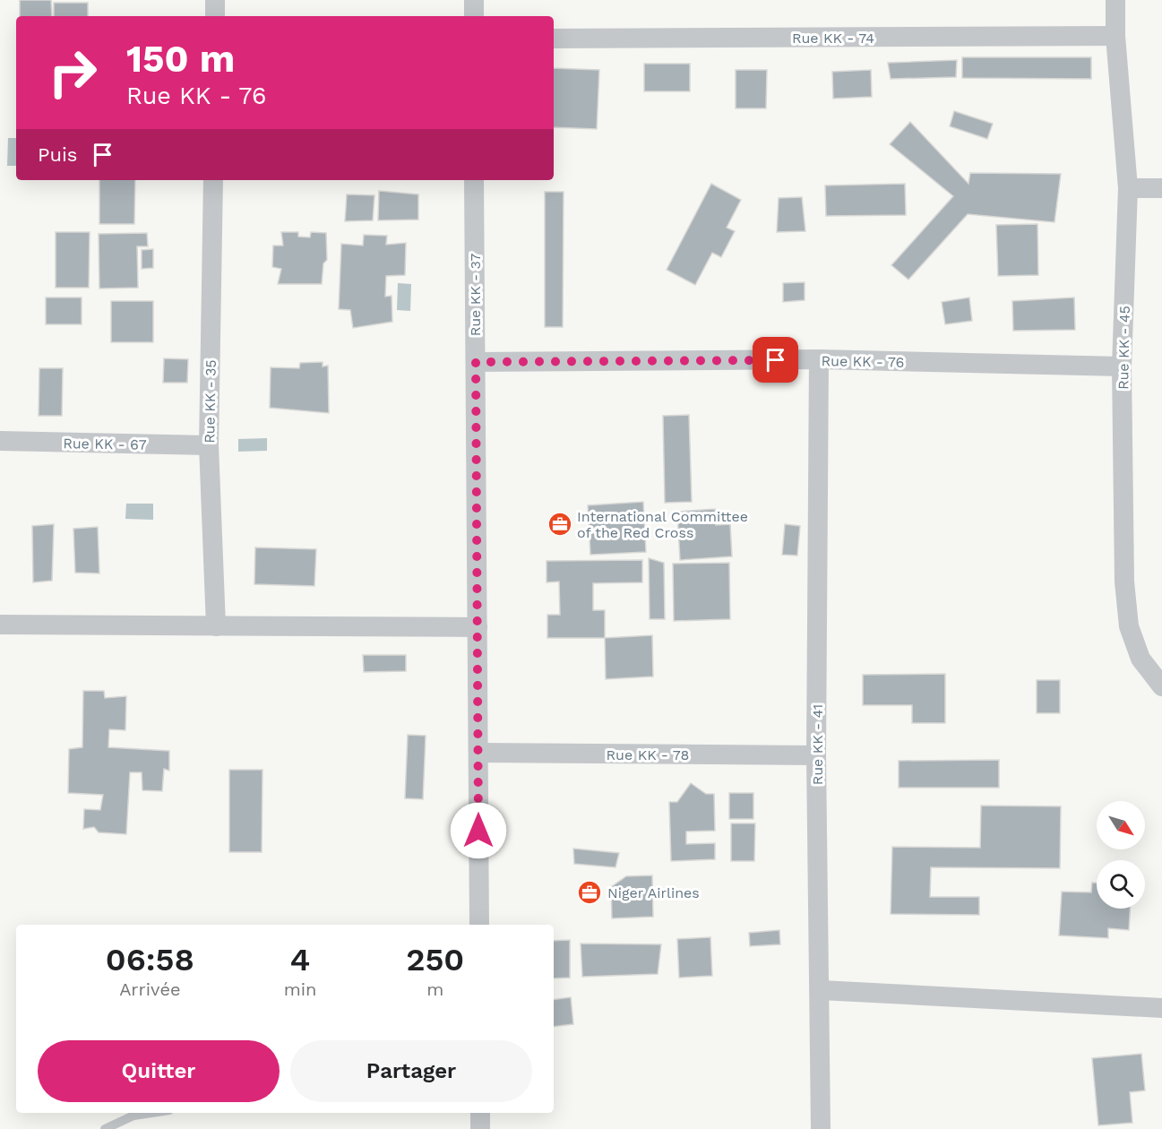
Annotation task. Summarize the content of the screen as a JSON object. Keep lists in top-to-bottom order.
{
  "streets": {
    "street": [
      "Rue KK - 74",
      "Rue KK - 37",
      "Rue KK - 45",
      "Rue KK - 76",
      "Rue KK - 35",
      "Rue KK - 67",
      "Rue KK - 41",
      "Rue KK - 78"
    ]
  },
  "crossings": [
    ["Rue KK - 74", "Rue KK - 45"],
    ["Rue KK - 37", "Rue KK - 76"],
    ["Rue KK - 37", "Rue KK - 78"],
    ["Rue KK - 45", "Rue KK - 76"],
    ["Rue KK - 76", "Rue KK - 41"],
    ["Rue KK - 35", "Rue KK - 67"],
    ["Rue KK - 41", "Rue KK - 78"]
  ],
  "places": {
    "office": ["International Committee of the Red Cross", "Niger Airlines"]
  },
  "north": "bottom right",
  "page": {
    "turn": ["150 m", "Rue KK - 76"],
    "then": "Puis",
    "eta": [
      "06:58",
      "Arrivée",
      "4",
      "min",
      "250",
      "m"
    ],
    "buttons": ["Quitter", "Partager"]
  }
}
